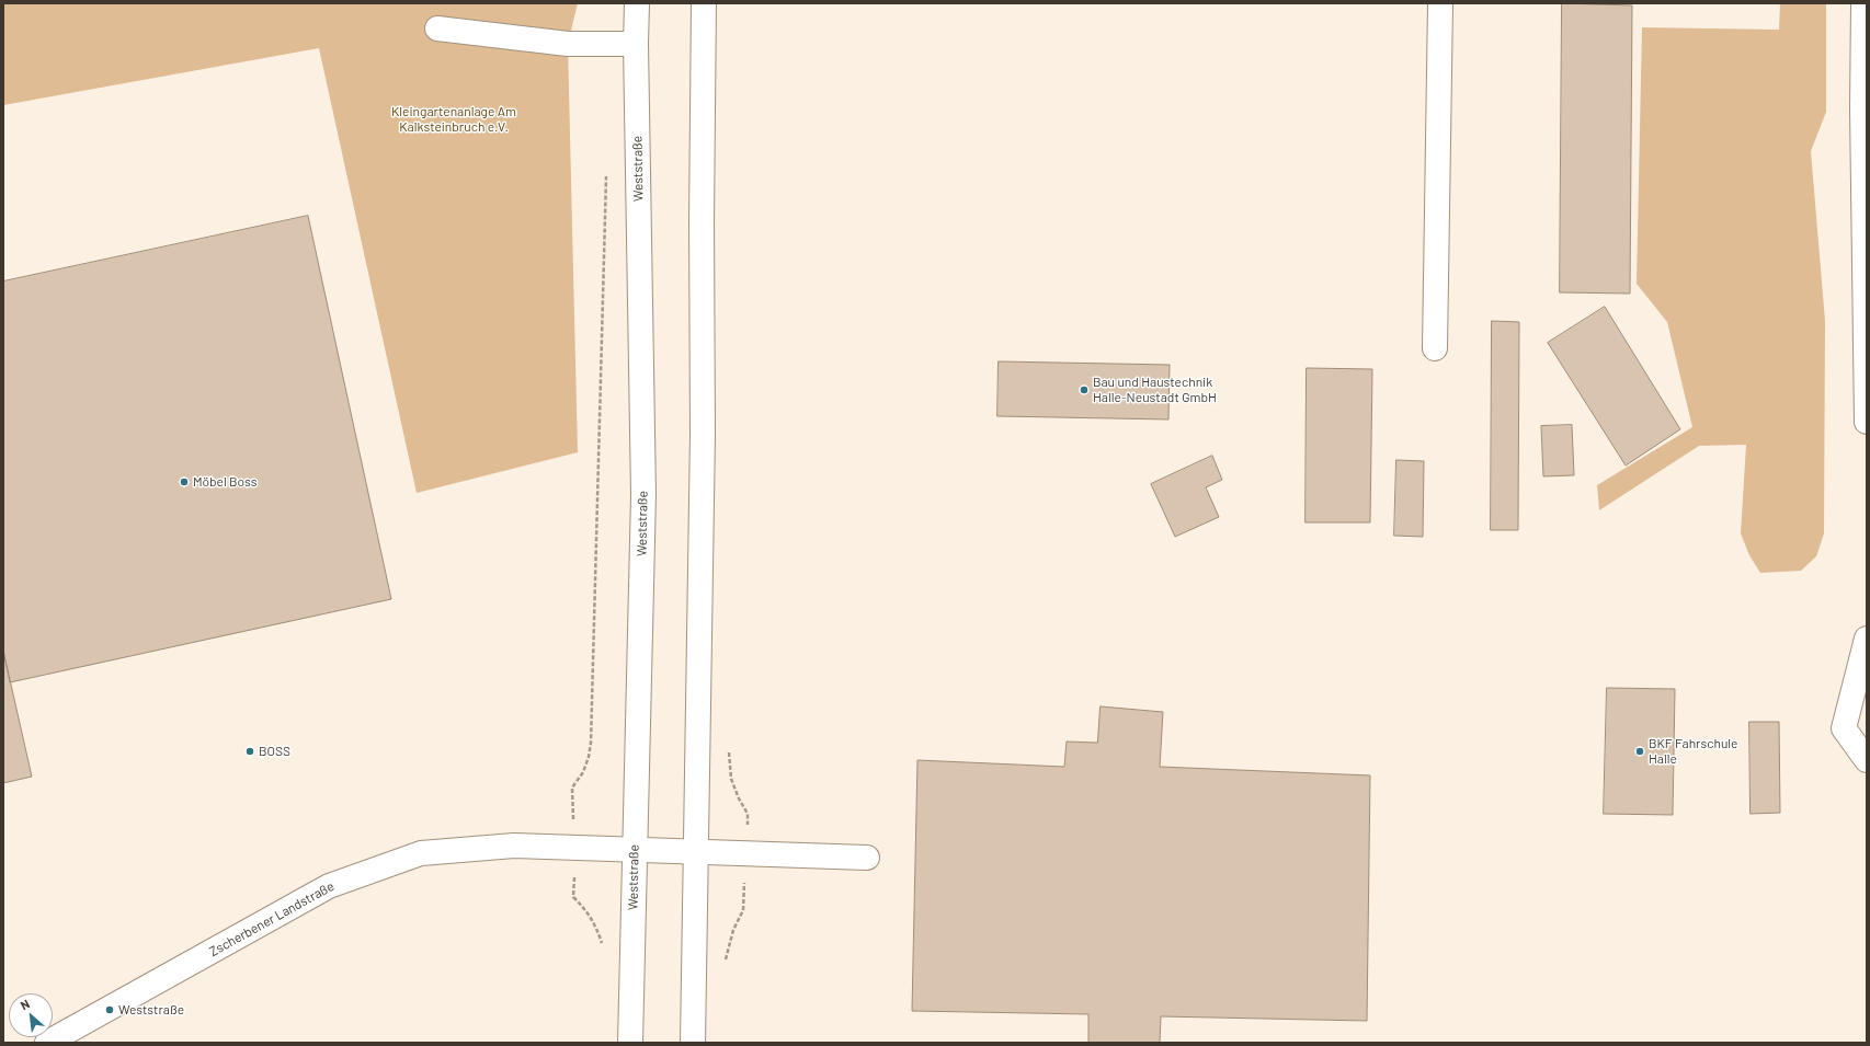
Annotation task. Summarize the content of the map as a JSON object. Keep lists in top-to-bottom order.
{
  "streets": {
    "main road": ["Weststraße", "Zscherbener Landstraße"]
  },
  "crossings": [
    ["Weststraße", "Zscherbener Landstraße"]
  ],
  "parks": ["Kleingartenanlage Am Kalksteinbruch e.V."],
  "places": [
    "Bau und Haustechnik Halle-Neustadt GmbH",
    "Möbel Boss",
    "BOSS",
    "BKF Fahrschule Halle",
    "Weststraße"
  ],
  "north": "top left"
}
